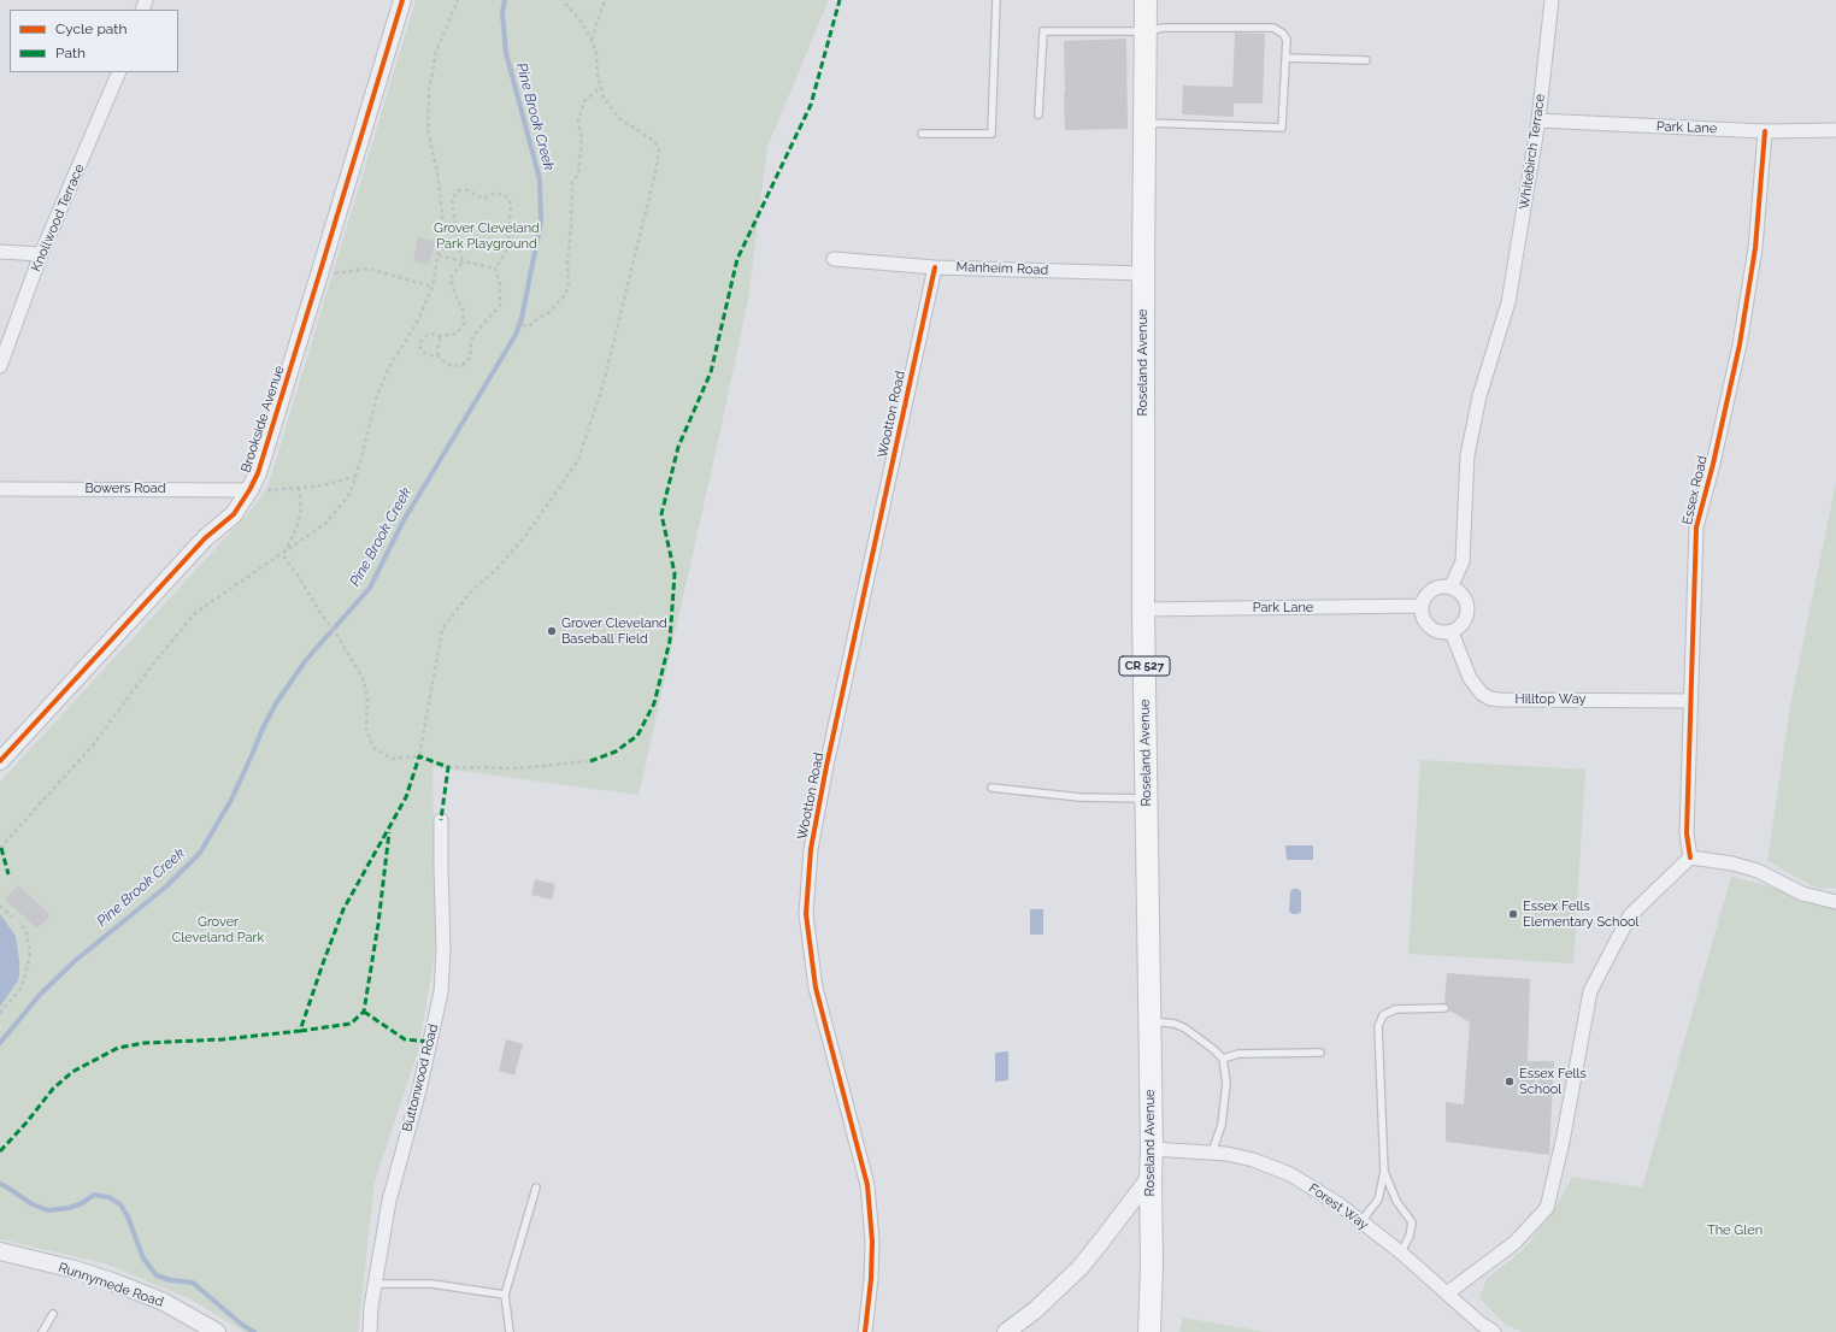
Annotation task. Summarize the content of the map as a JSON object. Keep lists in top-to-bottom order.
{
  "streets": {
    "main road": ["Roseland Avenue", "CR 527"],
    "street": [
      "Park Lane",
      "Whitebirch Terrace",
      "Knollwood Terrace",
      "Manheim Road",
      "Wootton Road",
      "Brookside Avenue",
      "Bowers Road",
      "Essex Road",
      "Hilltop Way",
      "Buttonwood Road",
      "Forest Way",
      "Runnymede Road"
    ]
  },
  "crossings": [
    ["Park Lane", "Whitebirch Terrace"],
    ["Park Lane", "Roseland Avenue"],
    ["Park Lane", "Essex Road"],
    ["Park Lane", "Hilltop Way"],
    ["Whitebirch Terrace", "Hilltop Way"],
    ["Manheim Road", "Roseland Avenue"],
    ["Manheim Road", "Wootton Road"],
    ["Roseland Avenue", "Forest Way"],
    ["Brookside Avenue", "Bowers Road"],
    ["Essex Road", "Hilltop Way"]
  ],
  "water": ["Pine Brook Creek"],
  "parks": ["Grover Cleveland Park Playground", "Grover Cleveland Park", "The Glen"],
  "places": ["Grover Cleveland Baseball Field", "Essex Fells Elementary School", "Essex Fells School"],
  "legend": ["Cycle path", "Path"]
}
